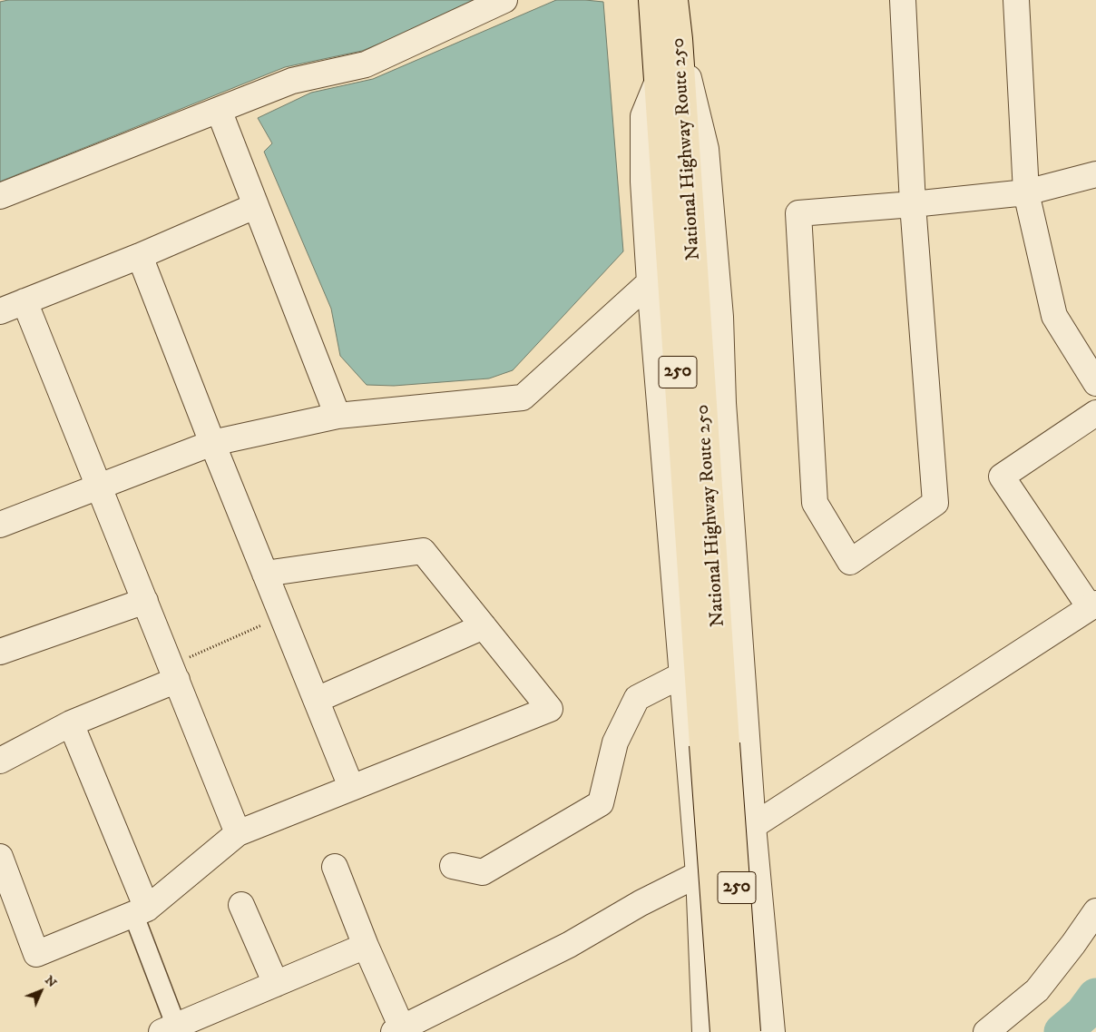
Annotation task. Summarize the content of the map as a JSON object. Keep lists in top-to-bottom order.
{
  "streets": {
    "highway": ["National Highway Route 250", "250"]
  },
  "north": "top right"
}
